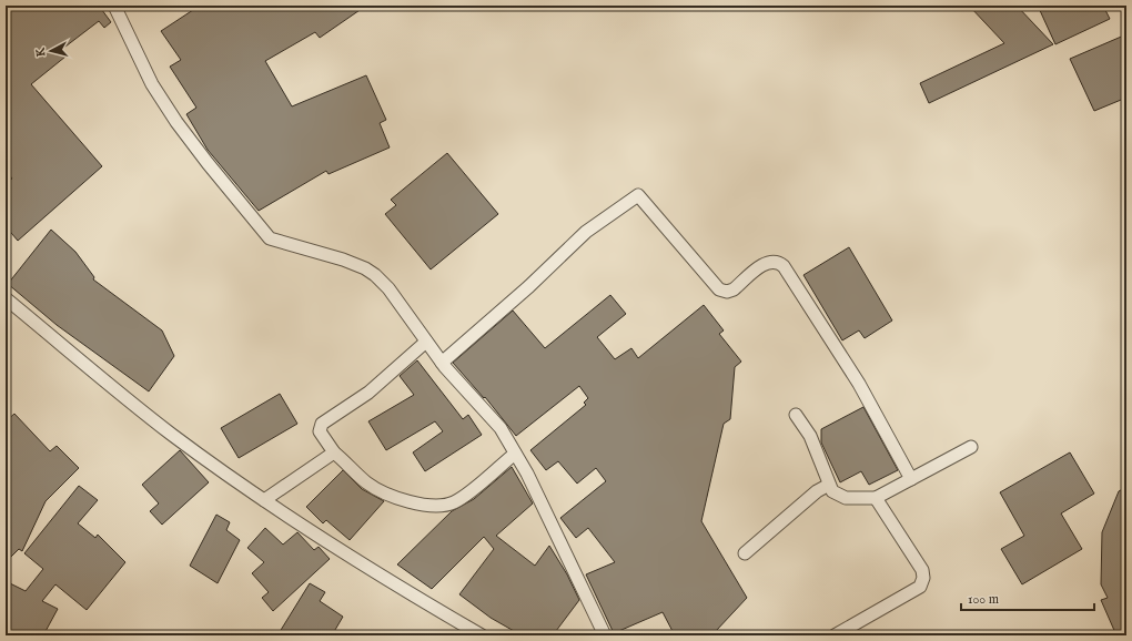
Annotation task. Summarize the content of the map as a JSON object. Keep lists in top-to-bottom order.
{
  "scale_bar": "100 m",
  "north": "left"
}
